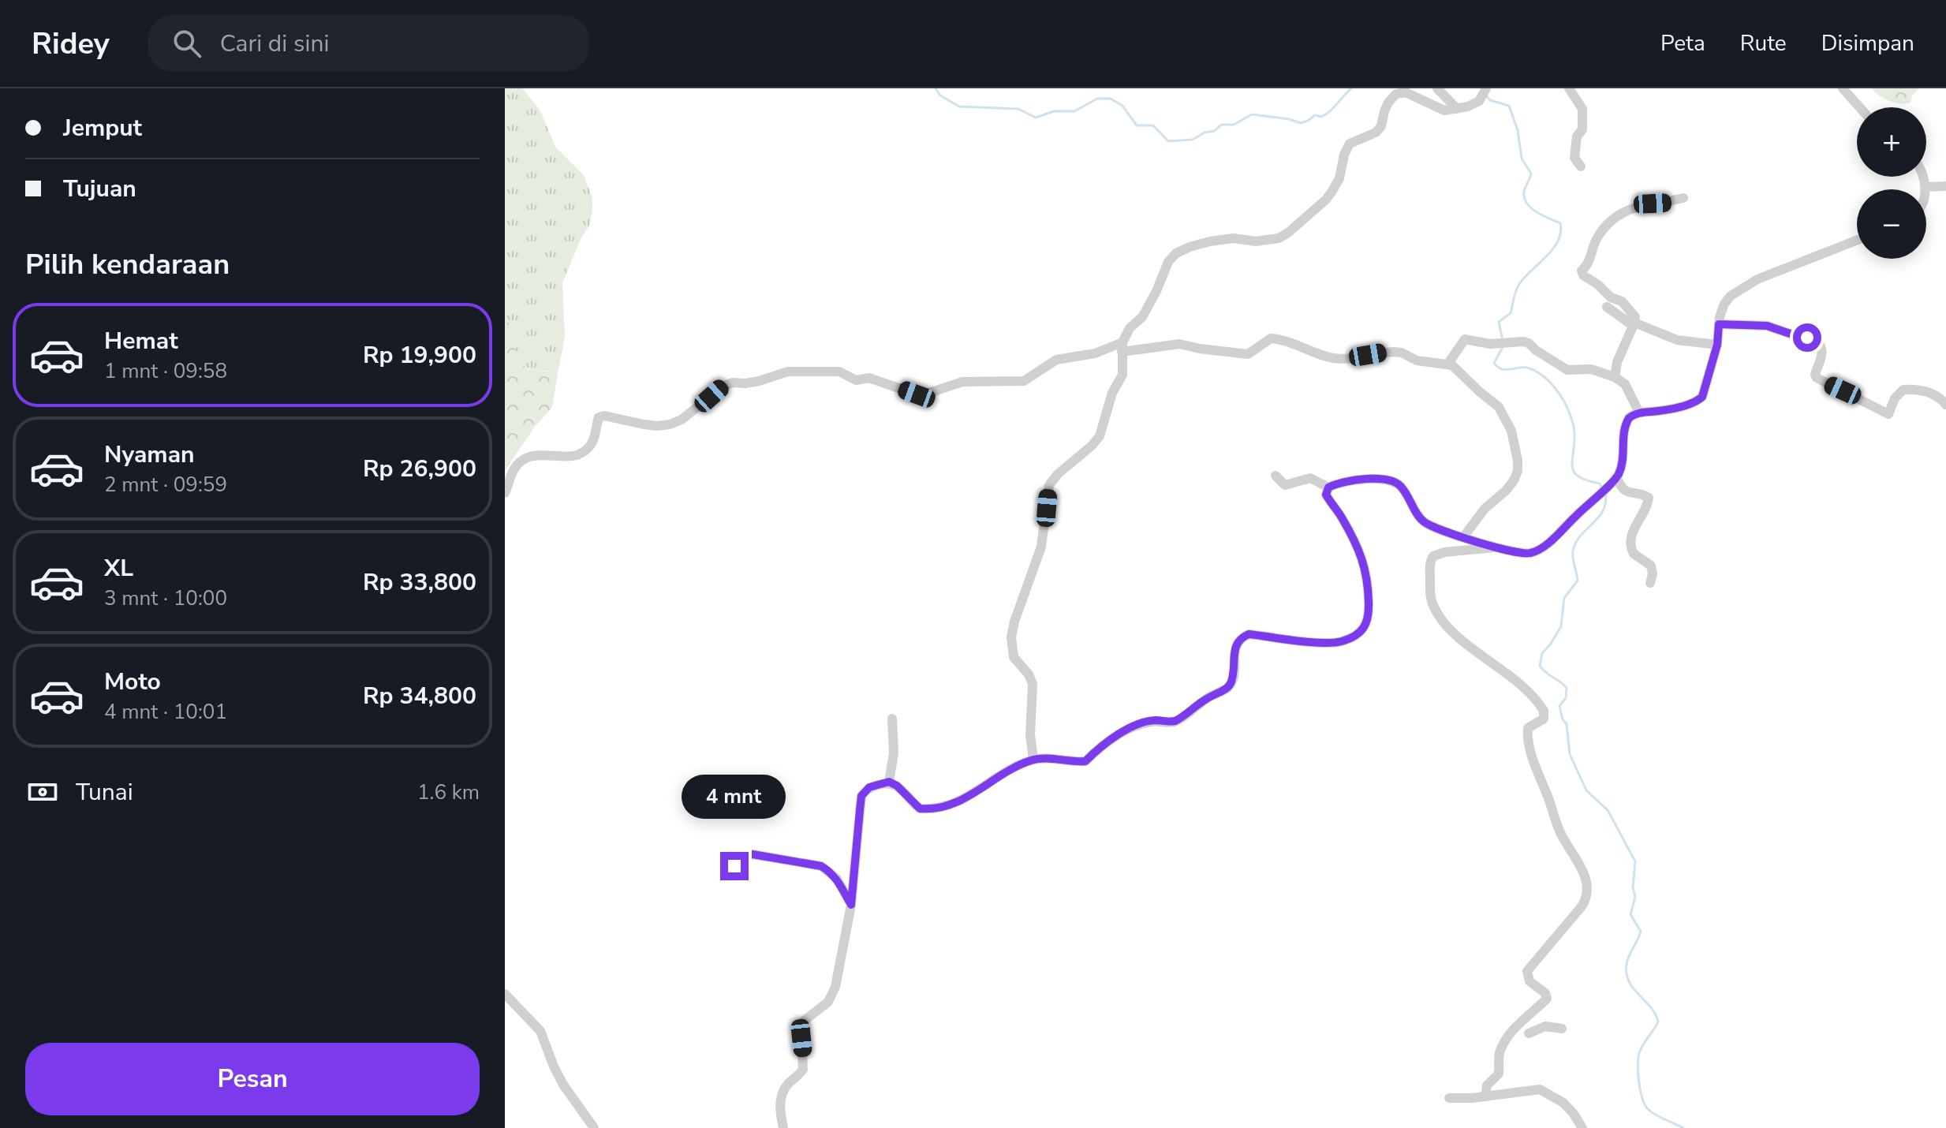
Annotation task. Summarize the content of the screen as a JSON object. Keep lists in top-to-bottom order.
{
  "page": {
    "header": "Ridey",
    "search": "Cari di sini",
    "nav": ["Peta", "Rute", "Disimpan"],
    "banner": ["Jemput", "Tujuan"],
    "map_buttons": ["+", "−"],
    "heading": "Pilih kendaraan",
    "list": [
      {
        "name": "Hemat",
        "note": "1 mnt · 09:58",
        "value": "Rp 19,900"
      },
      {
        "name": "Nyaman",
        "note": "2 mnt · 09:59",
        "value": "Rp 26,900"
      },
      {
        "name": "XL",
        "note": "3 mnt · 10:00",
        "value": "Rp 33,800"
      },
      {
        "name": "Moto",
        "note": "4 mnt · 10:01",
        "value": "Rp 34,800"
      }
    ],
    "pay": ["Tunai", "1.6 km"],
    "bubble": "4 mnt",
    "buttons": "Pesan"
  }
}
